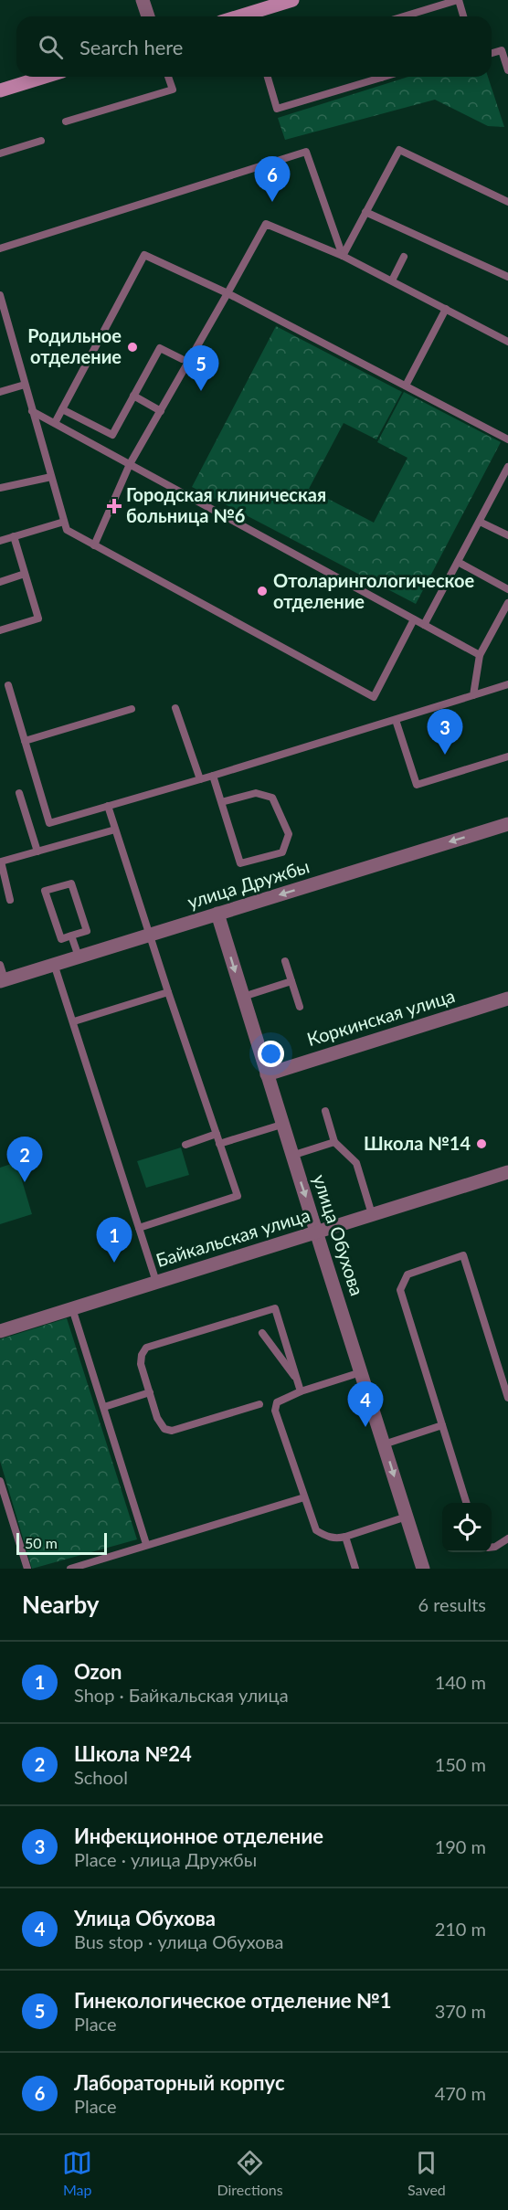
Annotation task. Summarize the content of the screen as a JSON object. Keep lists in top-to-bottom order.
{
  "streets": {
    "street": [
      "улица Дружбы",
      "Коркинская улица",
      "улица Обухова",
      "Байкальская улица"
    ]
  },
  "crossings": [
    ["улица Дружбы", "улица Обухова"],
    ["Коркинская улица", "улица Обухова"],
    ["улица Обухова", "Байкальская улица"]
  ],
  "one_way": ["улица Дружбы", "улица Обухова"],
  "places": {
    "other": ["Родильное отделение", "Отоларингологическое отделение", "Школа №14"],
    "health": ["Городская клиническая больница №6"]
  },
  "scale_bar": "50 m",
  "page": {
    "search": "Search here",
    "pins": [
      "6",
      "5",
      "3",
      "2",
      "1",
      "4"
    ],
    "scale": "50 m",
    "heading": ["Nearby", "6 results"],
    "list": [
      {
        "mark": "1",
        "name": "Ozon",
        "note": "Shop · Байкальская улица",
        "value": "140 m"
      },
      {
        "mark": "2",
        "name": "Школа №24",
        "note": "School",
        "value": "150 m"
      },
      {
        "mark": "3",
        "name": "Инфекционное отделение",
        "note": "Place · улица Дружбы",
        "value": "190 m"
      },
      {
        "mark": "4",
        "name": "Улица Обухова",
        "note": "Bus stop · улица Обухова",
        "value": "210 m"
      },
      {
        "mark": "5",
        "name": "Гинекологическое отделение №1",
        "note": "Place",
        "value": "370 m"
      },
      {
        "mark": "6",
        "name": "Лабораторный корпус",
        "note": "Place",
        "value": "470 m"
      }
    ],
    "nav": ["Map", "Directions", "Saved"]
  }
}
